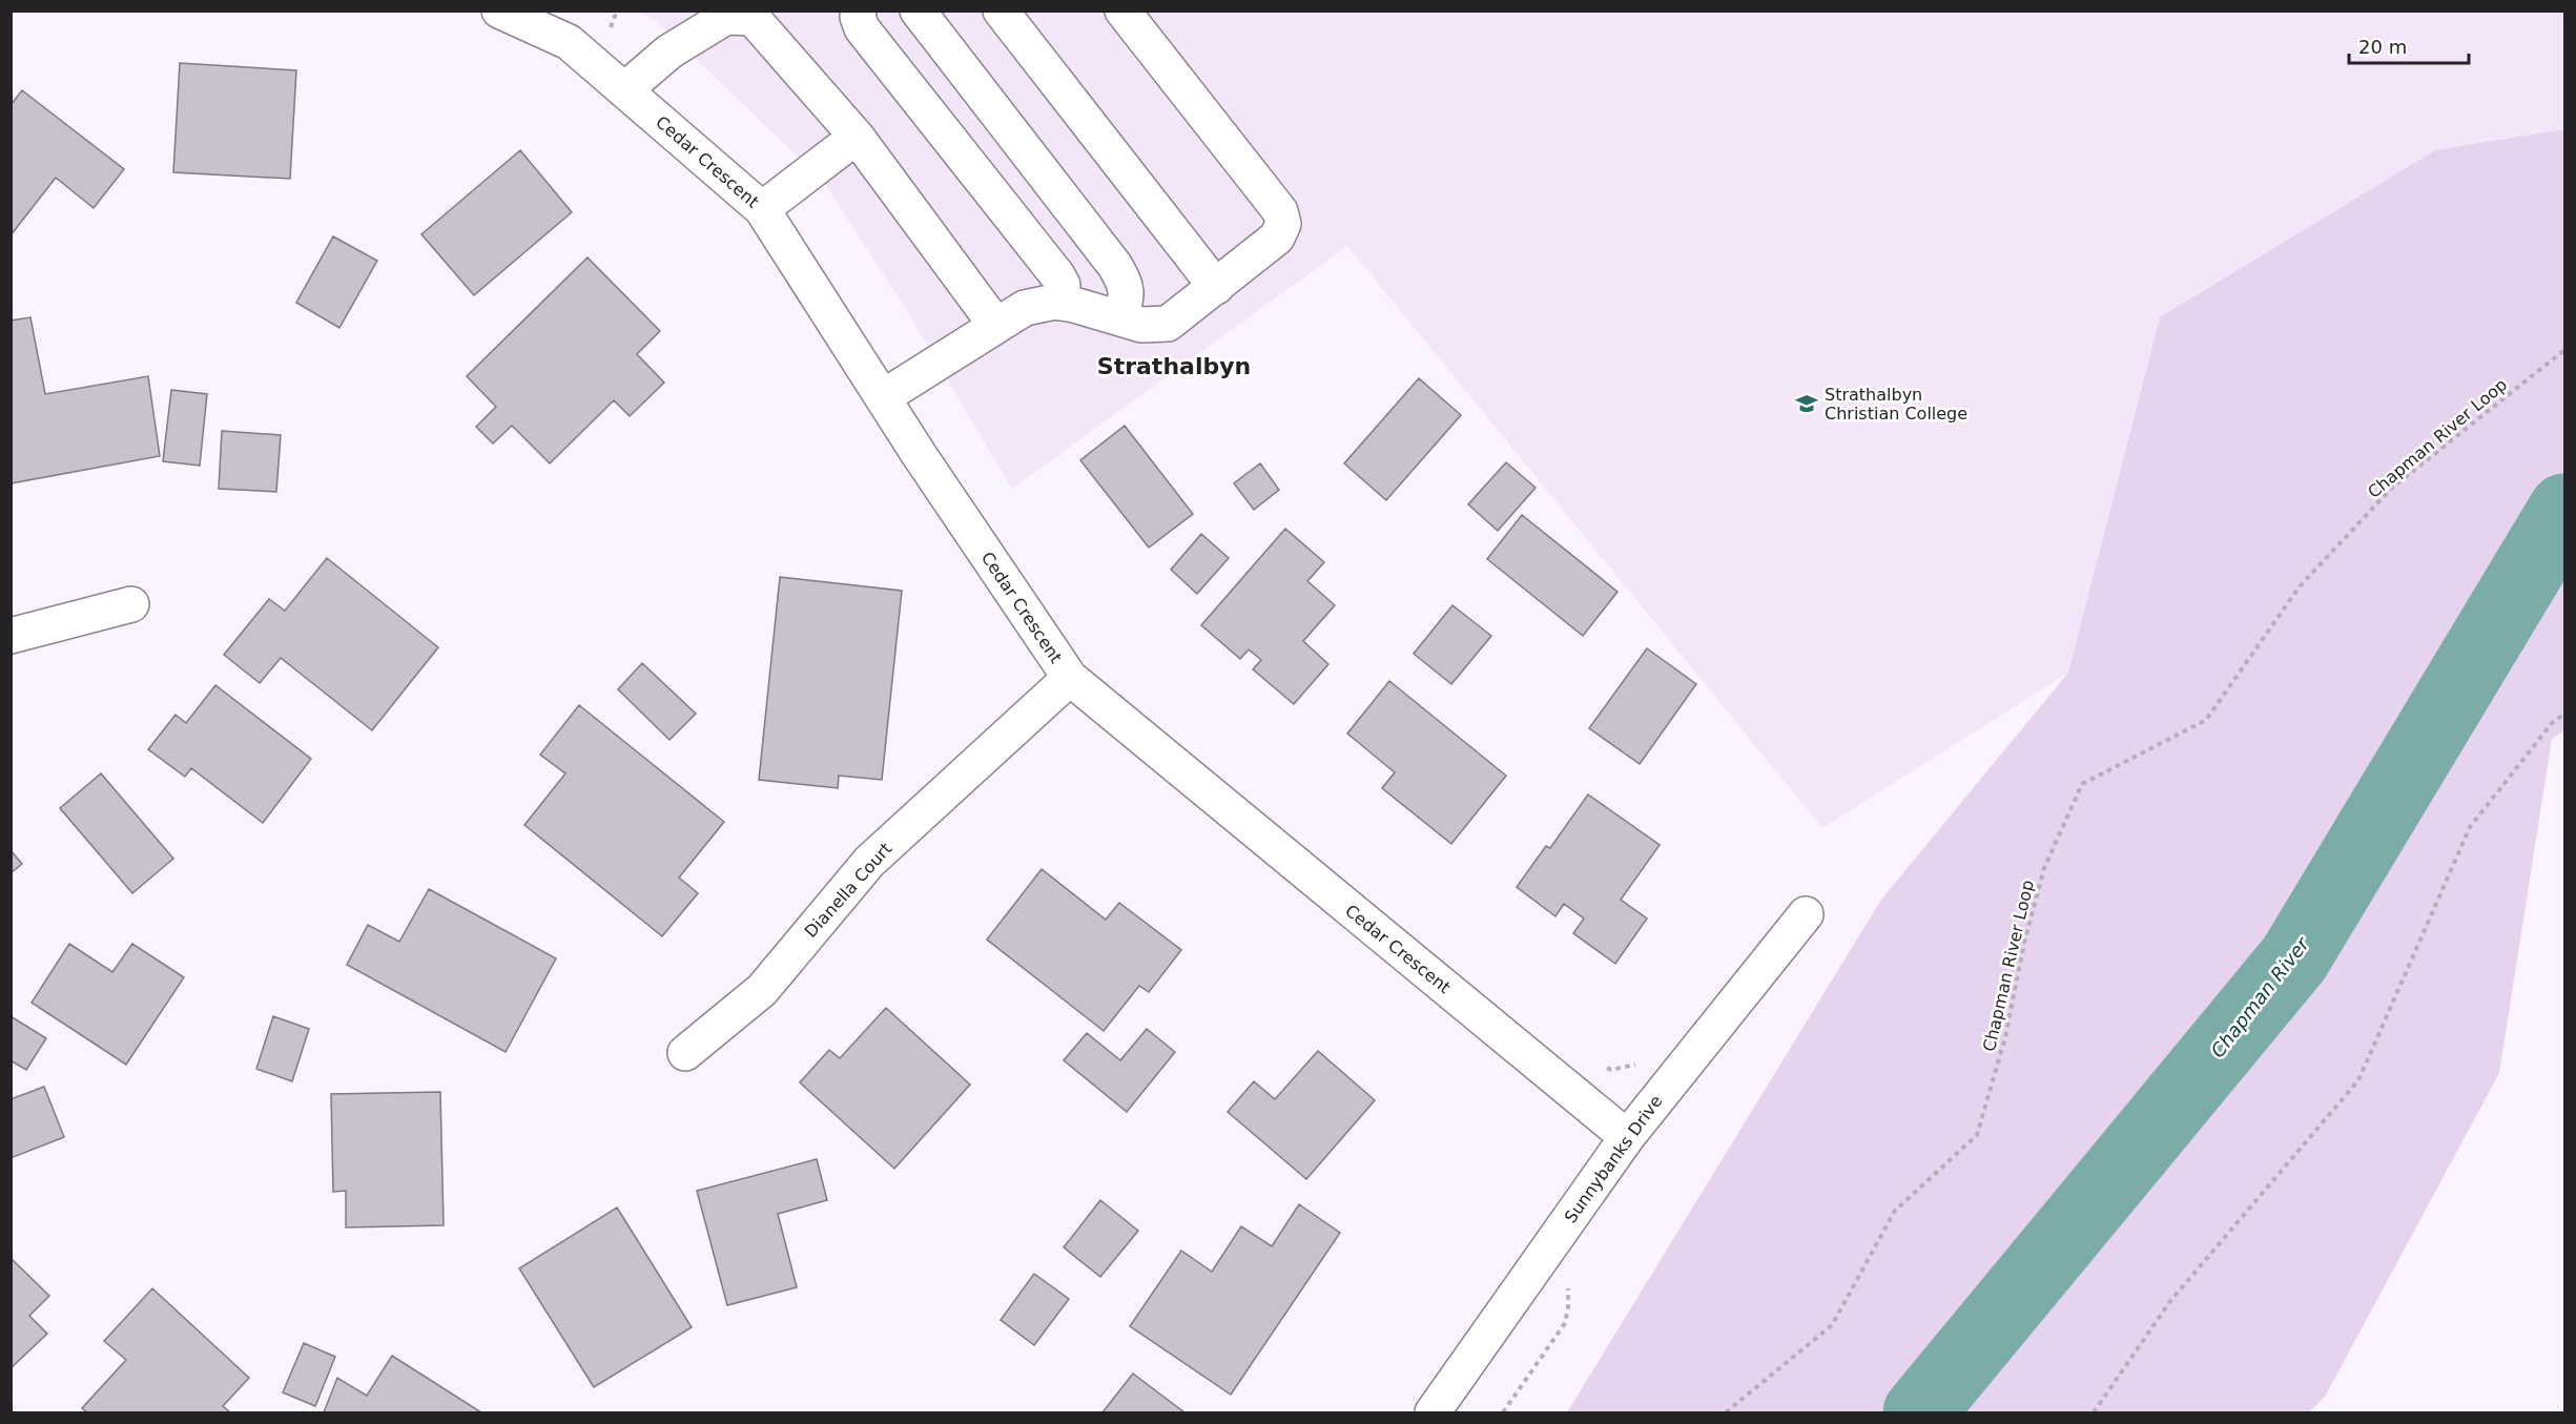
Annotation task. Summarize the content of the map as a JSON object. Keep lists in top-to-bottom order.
{
  "streets": {
    "street": ["Cedar Crescent", "Dianella Court", "Sunnybanks Drive"],
    "path": ["Chapman River Loop"]
  },
  "crossings": [
    ["Cedar Crescent", "Dianella Court"],
    ["Cedar Crescent", "Sunnybanks Drive"]
  ],
  "districts": ["Strathalbyn"],
  "water": ["Chapman River"],
  "places": {
    "school or university": ["Strathalbyn Christian College"]
  },
  "scale_bar": "20 m"
}
